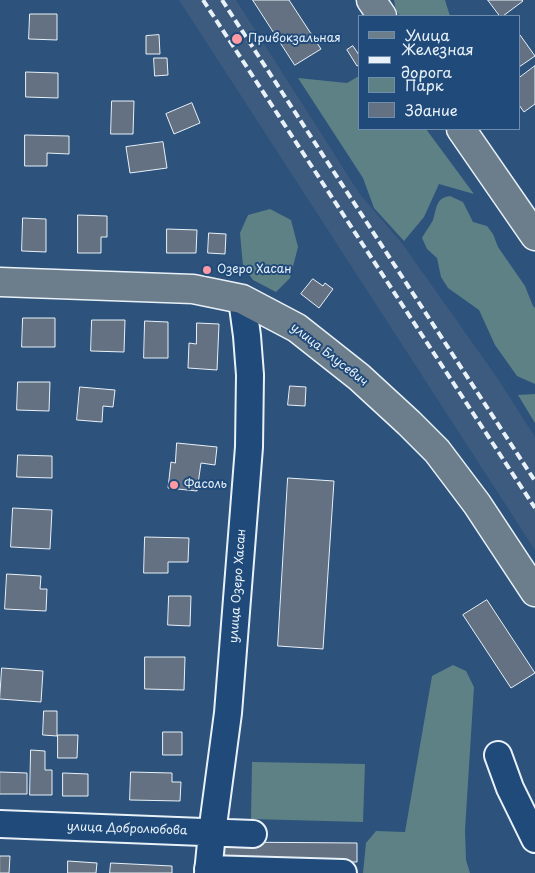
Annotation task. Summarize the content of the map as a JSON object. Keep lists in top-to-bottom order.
{
  "streets": {
    "main road": ["улица Блусевич"],
    "street": ["улица Озеро Хасан", "улица Добролюбова"]
  },
  "crossings": [
    ["улица Блусевич", "улица Озеро Хасан"],
    ["улица Озеро Хасан", "улица Добролюбова"]
  ],
  "places": ["Привокзальная", "Озеро Хасан", "Фасоль"],
  "legend": [
    "Улица",
    "Железная дорога",
    "Парк",
    "Здание"
  ]
}
